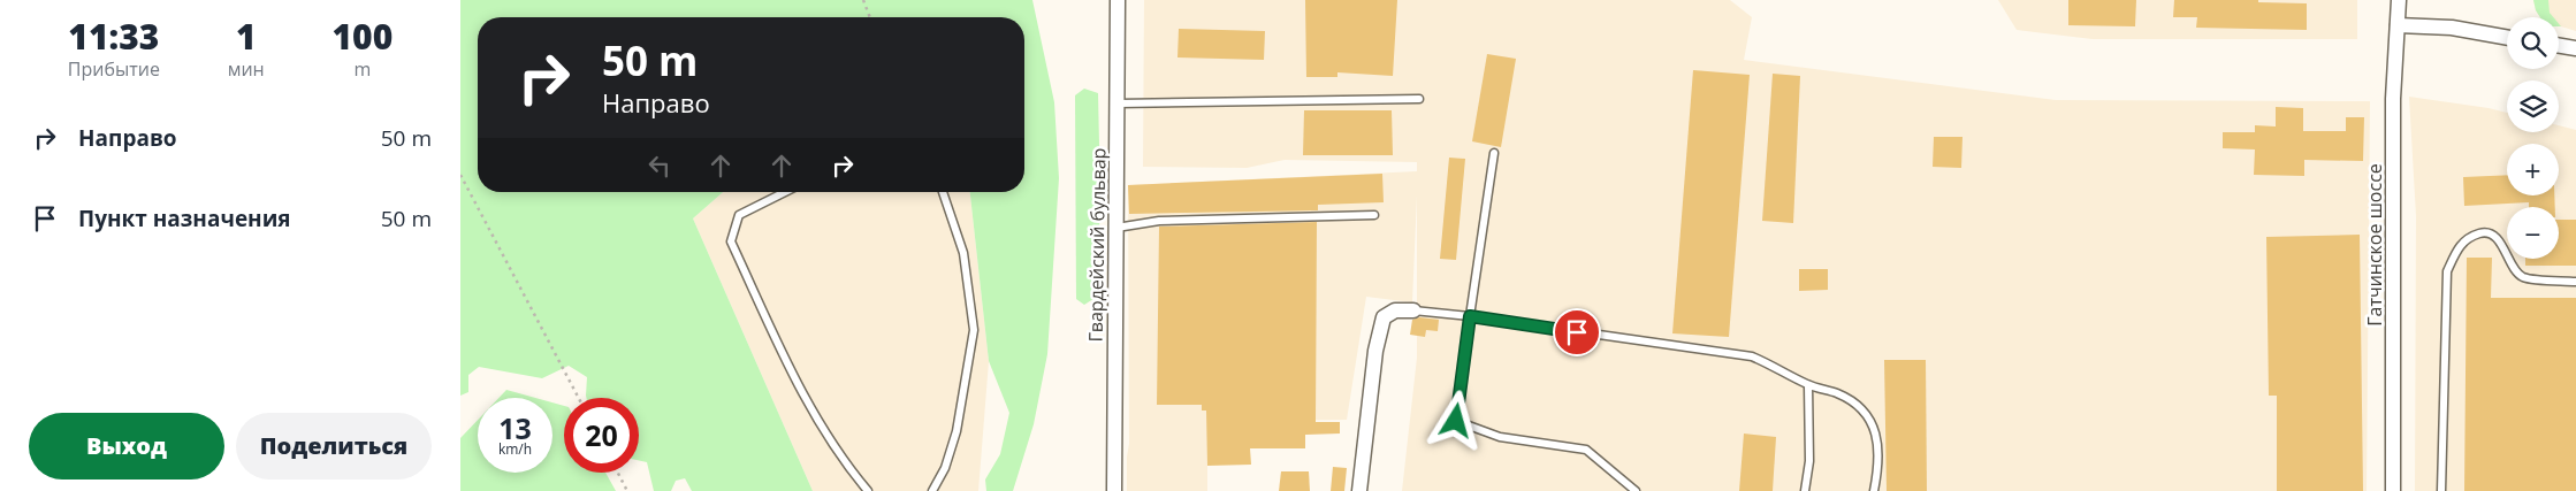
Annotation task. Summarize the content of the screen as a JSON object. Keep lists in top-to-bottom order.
{
  "streets": {
    "street": ["Гвардейский бульвар", "Гатчинское шоссе"]
  },
  "page": {
    "eta": [
      "11:33",
      "Прибытие",
      "1",
      "мин",
      "100",
      "m"
    ],
    "map_buttons": ["+", "−"],
    "turn": ["50 m", "Направо"],
    "list": [
      {
        "name": "Направо",
        "value": "50 m"
      },
      {
        "name": "Пункт назначения",
        "value": "50 m"
      }
    ],
    "speed": "13 km/h",
    "limit": "20",
    "buttons": ["Выход", "Поделиться"]
  }
}
